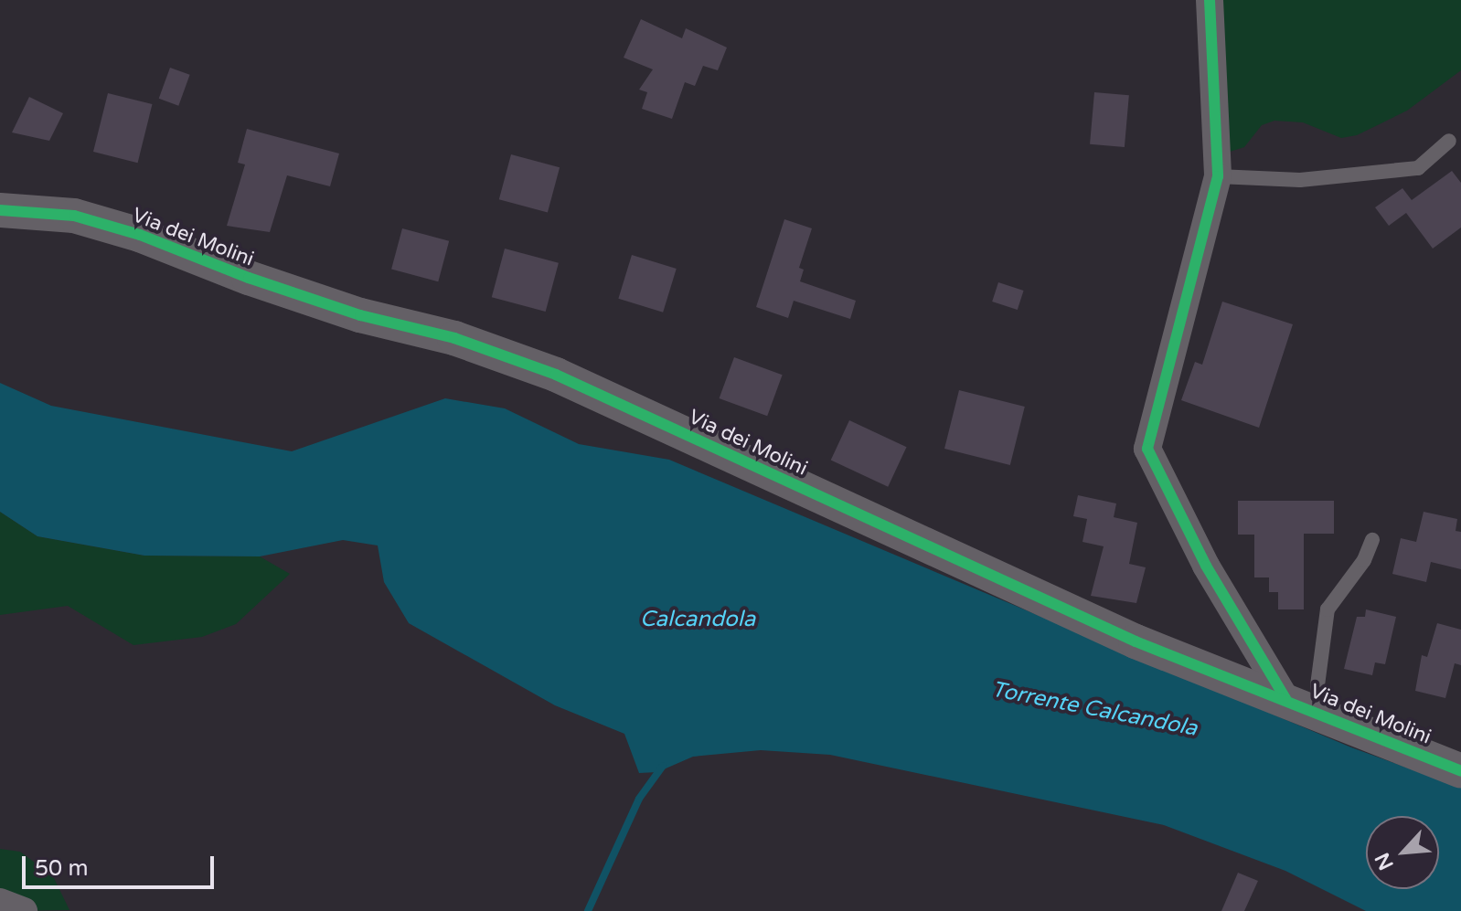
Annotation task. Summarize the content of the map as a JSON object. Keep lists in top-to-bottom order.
{
  "streets": {
    "street": ["Via dei Molini"]
  },
  "water": ["Calcandola", "Torrente Calcandola"],
  "scale_bar": "50 m",
  "north": "bottom left"
}
